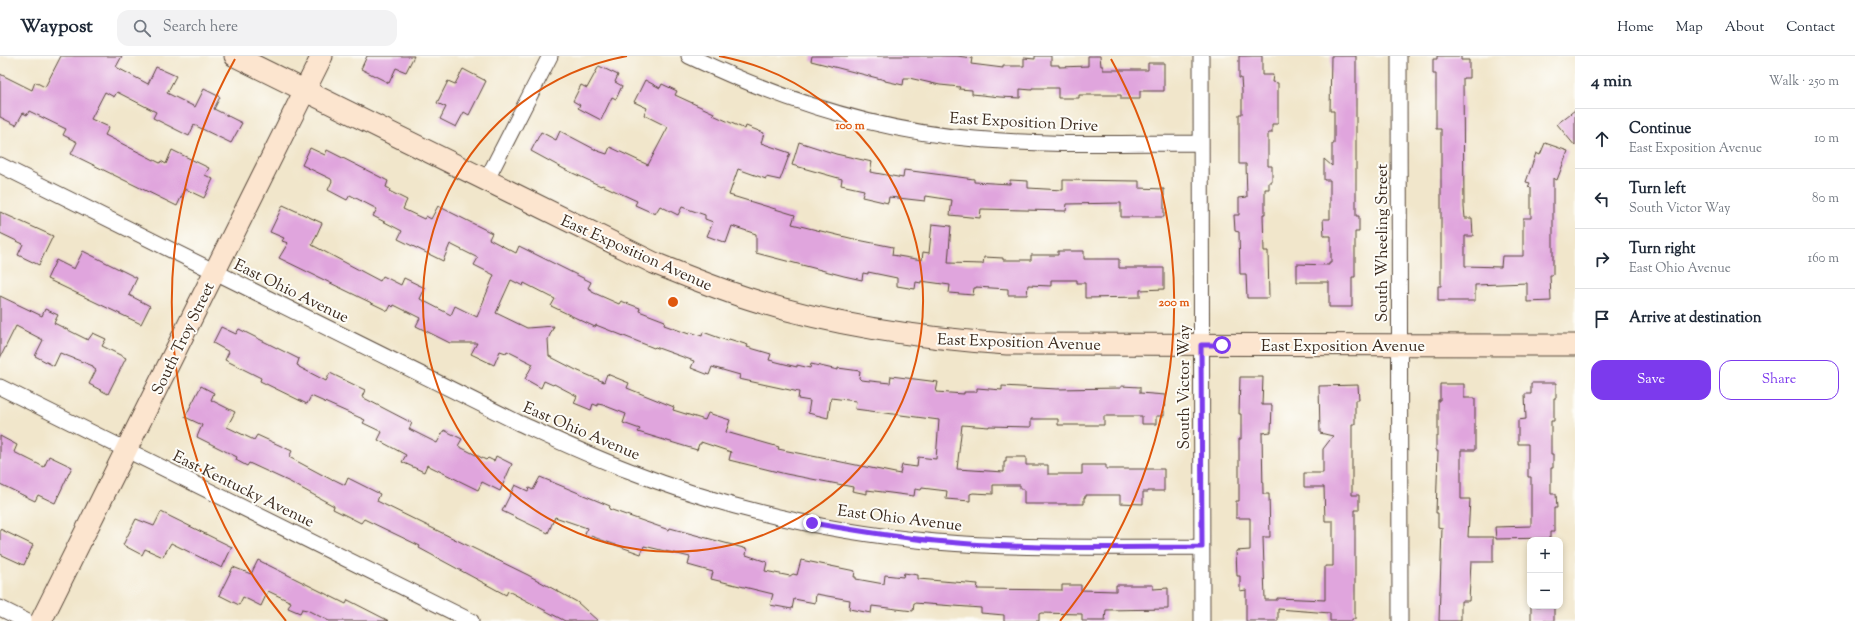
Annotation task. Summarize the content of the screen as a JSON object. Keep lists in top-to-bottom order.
{
  "streets": {
    "street": [
      "East Exposition Drive",
      "South Wheeling Street",
      "East Exposition Avenue",
      "East Ohio Avenue",
      "South Troy Street",
      "South Victor Way",
      "East Kentucky Avenue"
    ]
  },
  "crossings": [
    ["East Exposition Drive", "South Victor Way"],
    ["South Wheeling Street", "East Exposition Avenue"],
    ["East Exposition Avenue", "South Troy Street"],
    ["East Exposition Avenue", "South Victor Way"],
    ["East Ohio Avenue", "South Troy Street"],
    ["East Ohio Avenue", "South Victor Way"],
    ["South Troy Street", "East Kentucky Avenue"]
  ],
  "page": {
    "header": "Waypost",
    "search": "Search here",
    "nav": [
      "Home",
      "Map",
      "About",
      "Contact"
    ],
    "heading": ["4 min", "Walk · 250 m"],
    "list": [
      ["Continue", "East Exposition Avenue", "10 m"],
      ["Turn left", "South Victor Way", "80 m"],
      ["Turn right", "East Ohio Avenue", "160 m"],
      "Arrive at destination"
    ],
    "buttons": ["Save", "Share"],
    "map_buttons": ["+", "−"]
  },
  "rings": ["100 m", "200 m"]
}
